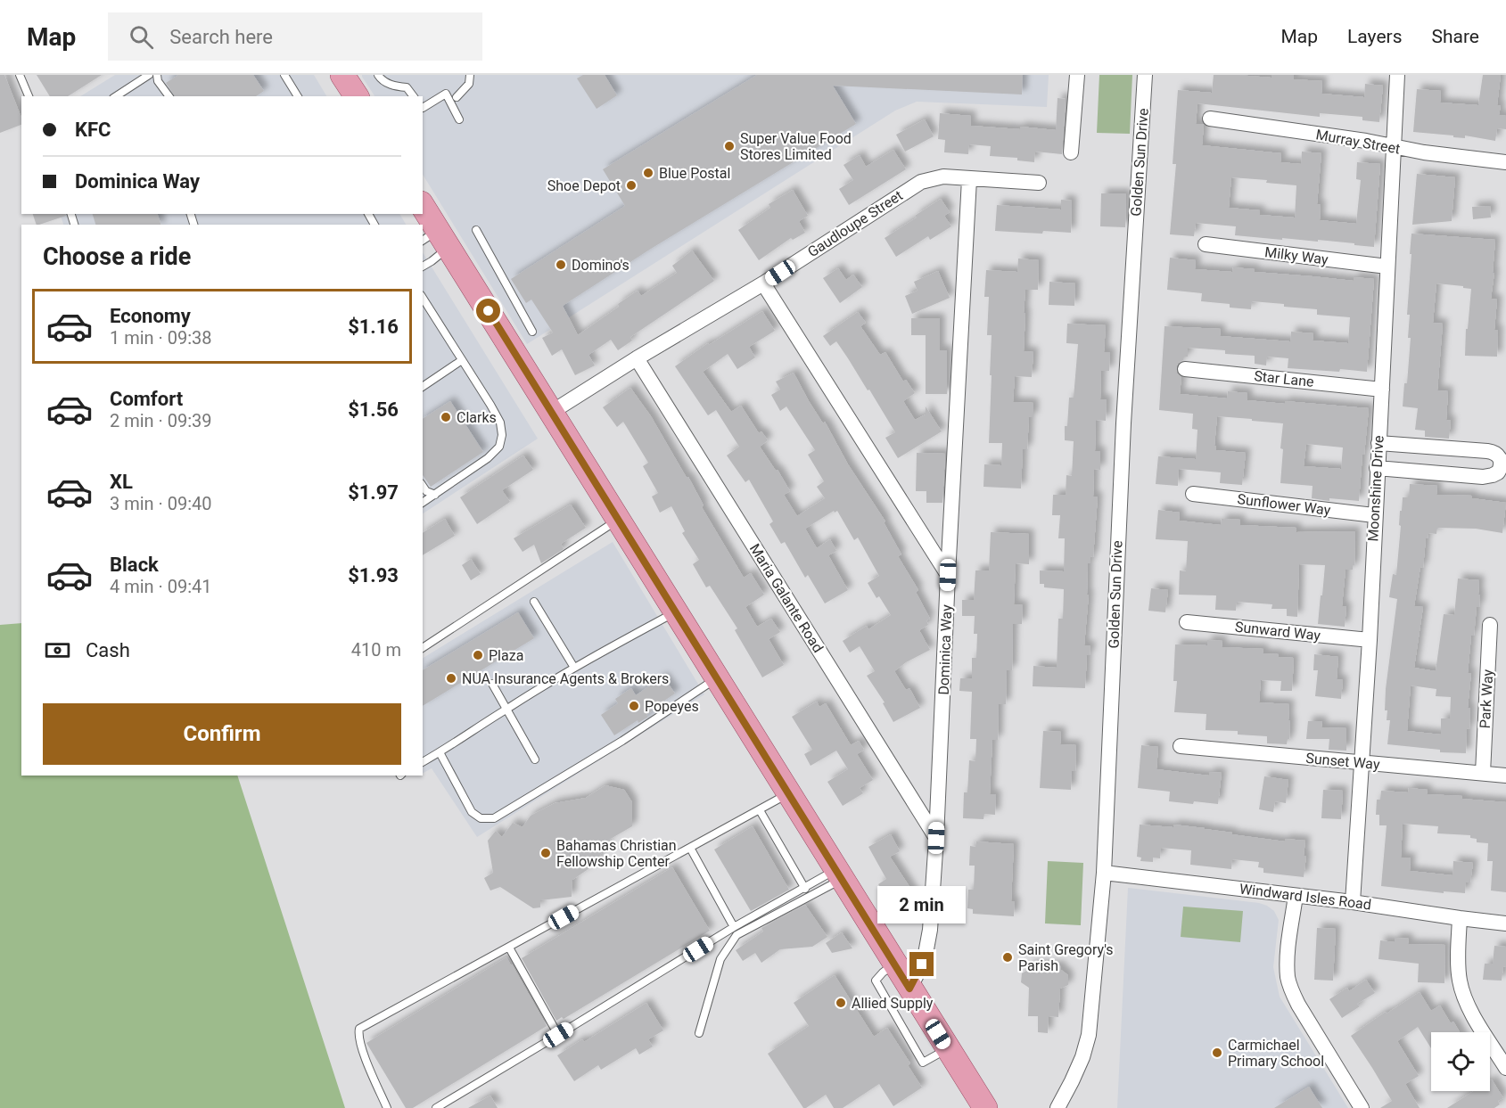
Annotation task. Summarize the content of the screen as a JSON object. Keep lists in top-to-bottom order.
{
  "streets": {
    "street": [
      "Murray Street",
      "Golden Sun Drive",
      "Gaudloupe Street",
      "Milky Way",
      "Star Lane",
      "Moonshine Drive",
      "Sunflower Way",
      "Maria Galante Road",
      "Sunward Way",
      "Dominica Way",
      "Park Way",
      "Sunset Way",
      "Windward Isles Road"
    ]
  },
  "crossings": [
    ["Murray Street", "Moonshine Drive"],
    ["Golden Sun Drive", "Windward Isles Road"],
    ["Gaudloupe Street", "Maria Galante Road"],
    ["Gaudloupe Street", "Dominica Way"],
    ["Milky Way", "Moonshine Drive"],
    ["Star Lane", "Moonshine Drive"],
    ["Moonshine Drive", "Sunflower Way"],
    ["Moonshine Drive", "Sunward Way"],
    ["Moonshine Drive", "Sunset Way"],
    ["Moonshine Drive", "Windward Isles Road"],
    ["Maria Galante Road", "Dominica Way"],
    ["Park Way", "Sunset Way"]
  ],
  "places": [
    "Super Value Food Stores Limited",
    "Blue Postal",
    "Shoe Depot",
    "Domino's",
    "Clarks",
    "Plaza",
    "NUA Insurance Agents & Brokers",
    "Popeyes",
    "Bahamas Christian Fellowship Center",
    "Saint Gregory's Parish",
    "Allied Supply",
    "Carmichael Primary School"
  ],
  "page": {
    "header": "Map",
    "search": "Search here",
    "nav": ["Map", "Layers", "Share"],
    "banner": ["KFC", "Dominica Way"],
    "heading": "Choose a ride",
    "list": [
      {
        "name": "Economy",
        "note": "1 min · 09:38",
        "value": "$1.16"
      },
      {
        "name": "Comfort",
        "note": "2 min · 09:39",
        "value": "$1.56"
      },
      {
        "name": "XL",
        "note": "3 min · 09:40",
        "value": "$1.97"
      },
      {
        "name": "Black",
        "note": "4 min · 09:41",
        "value": "$1.93"
      }
    ],
    "pay": ["Cash", "410 m"],
    "buttons": "Confirm",
    "bubble": "2 min"
  }
}
